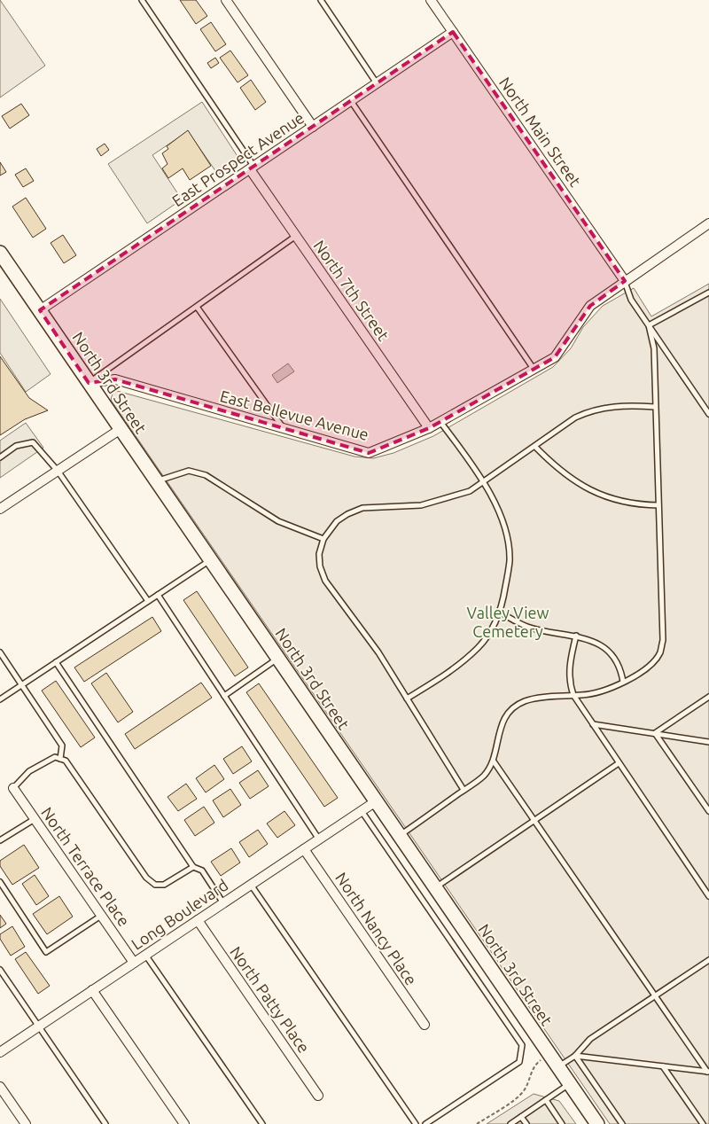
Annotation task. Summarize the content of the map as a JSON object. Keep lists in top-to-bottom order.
{
  "streets": {
    "main road": ["North 3rd Street"],
    "street": [
      "North Main Street",
      "East Prospect Avenue",
      "North 7th Street",
      "East Bellevue Avenue",
      "North Terrace Place",
      "Long Boulevard",
      "North Nancy Place",
      "North Patty Place"
    ]
  },
  "crossings": [
    ["North Main Street", "East Prospect Avenue"],
    ["North Main Street", "East Bellevue Avenue"],
    ["East Prospect Avenue", "North 7th Street"],
    ["East Prospect Avenue", "North 3rd Street"],
    ["North 7th Street", "East Bellevue Avenue"],
    ["North 3rd Street", "East Bellevue Avenue"],
    ["North 3rd Street", "Long Boulevard"],
    ["North Terrace Place", "Long Boulevard"],
    ["Long Boulevard", "North Nancy Place"],
    ["Long Boulevard", "North Patty Place"]
  ],
  "parks": ["Valley View Cemetery"]
}
